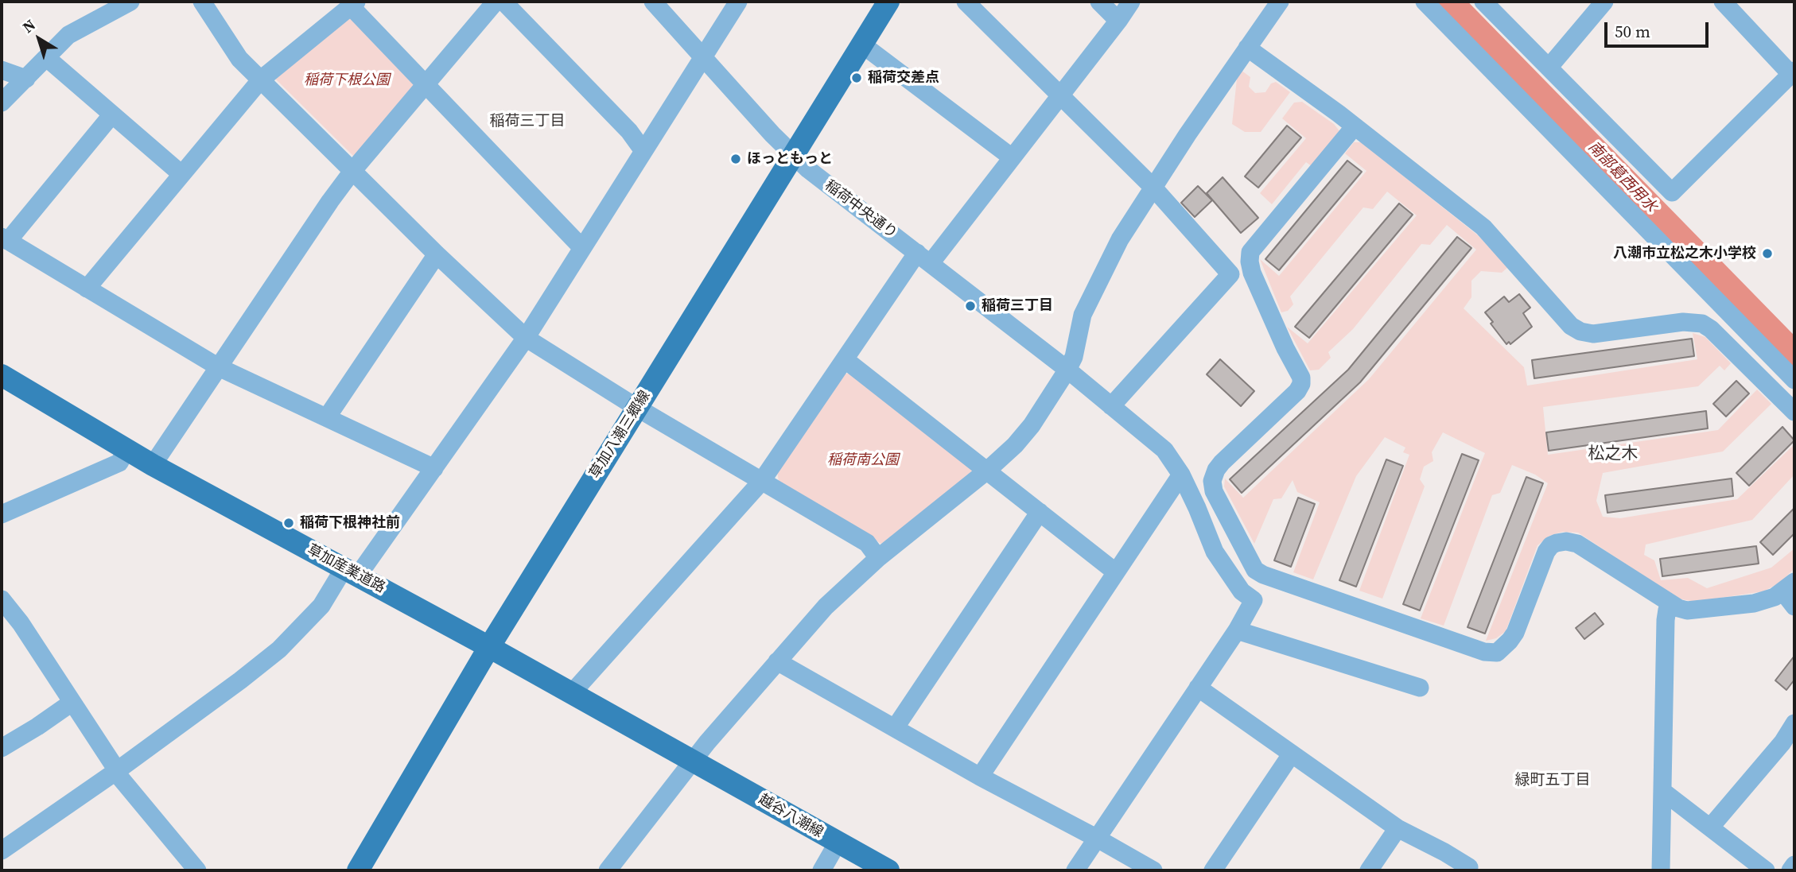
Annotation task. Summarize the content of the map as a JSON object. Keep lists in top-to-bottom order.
{
  "streets": {
    "main road": ["草加八潮三郷線", "草加産業道路", "越谷八潮線"],
    "street": ["稲荷中央通り"]
  },
  "crossings": [
    ["稲荷中央通り", "草加八潮三郷線"],
    ["草加八潮三郷線", "草加産業道路"],
    ["草加産業道路", "越谷八潮線"]
  ],
  "districts": ["稲荷三丁目", "松之木", "緑町五丁目"],
  "water": ["南部葛西用水"],
  "parks": ["稲荷下根公園", "稲荷南公園"],
  "places": [
    "稲荷交差点",
    "ほっともっと",
    "八潮市立松之木小学校",
    "稲荷三丁目",
    "稲荷下根神社前"
  ],
  "scale_bar": "50 m",
  "north": "top left"
}
